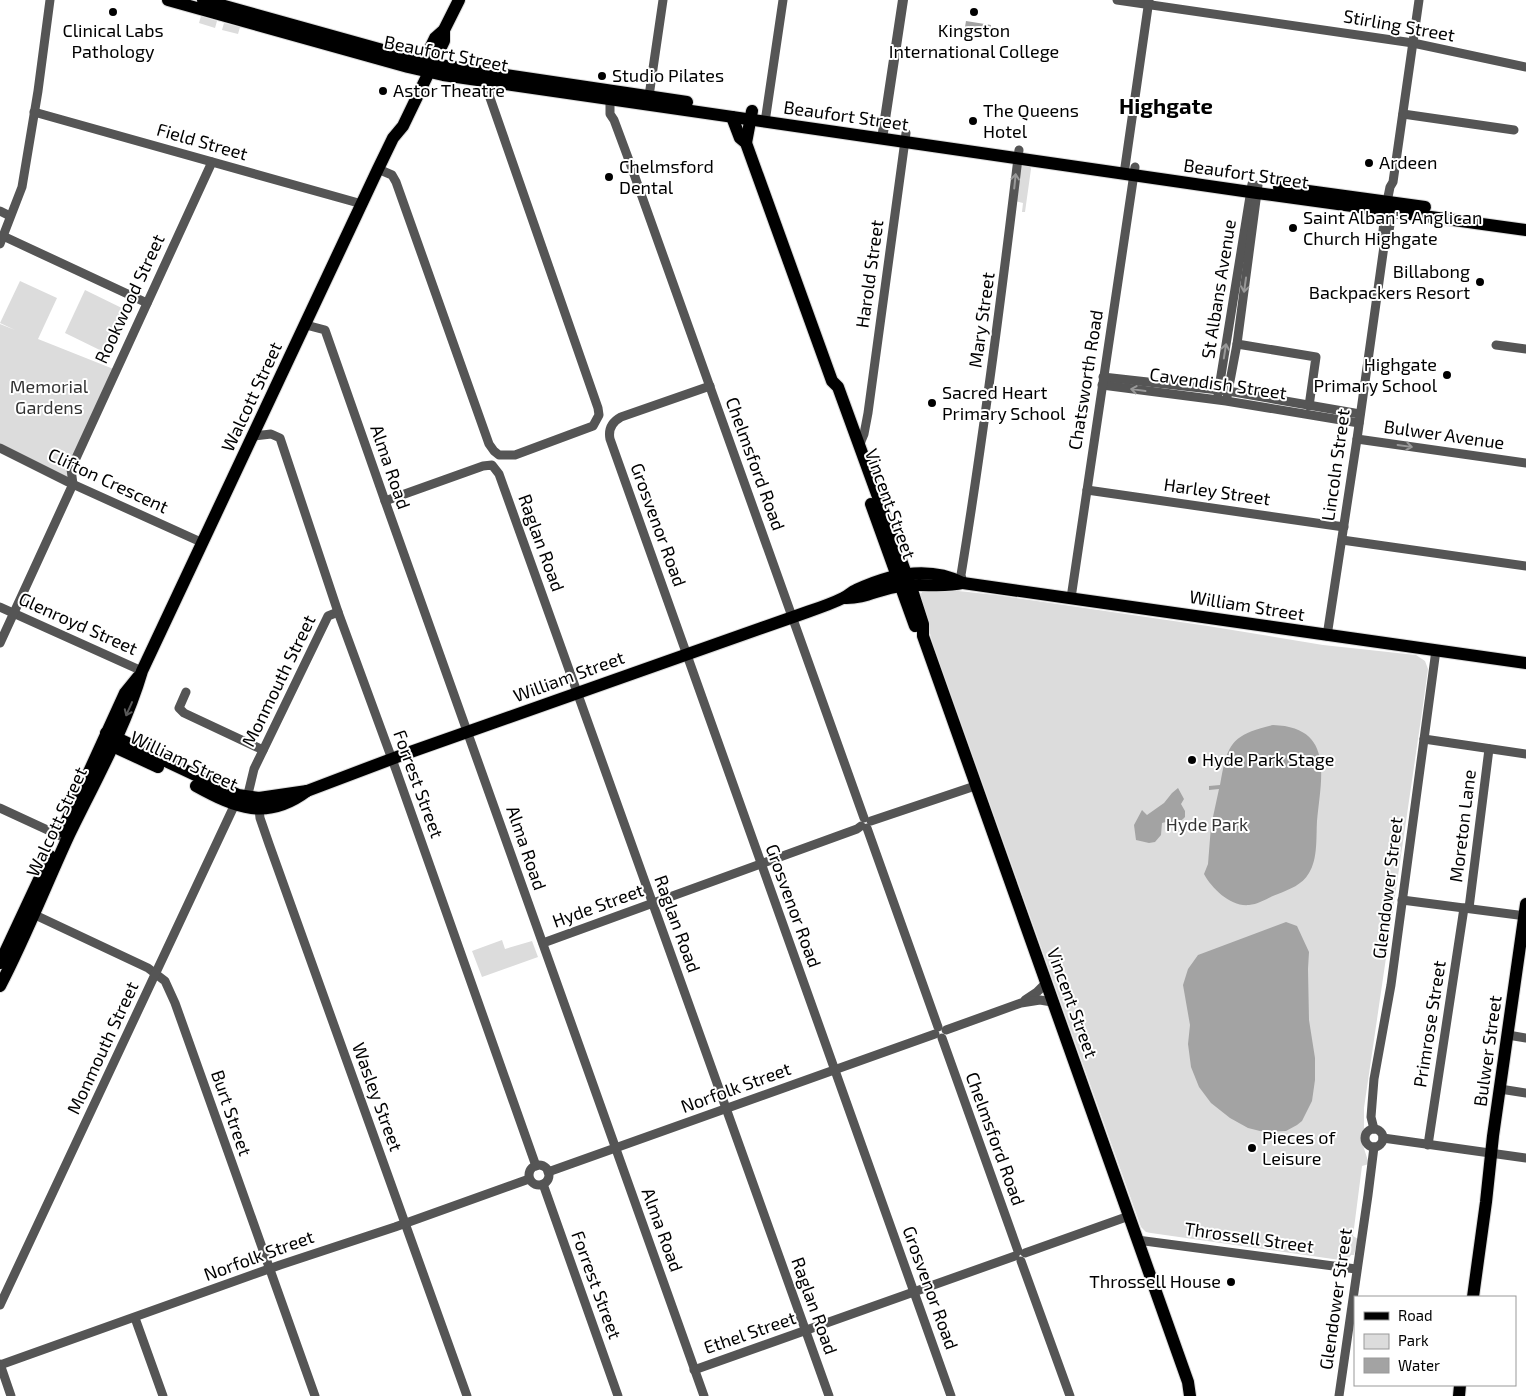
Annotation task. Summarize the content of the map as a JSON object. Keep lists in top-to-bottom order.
{
  "streets": {
    "main road": [
      "Beaufort Street",
      "Walcott Street",
      "Vincent Street",
      "William Street",
      "Bulwer Street"
    ],
    "street": [
      "Stirling Street",
      "Field Street",
      "Harold Street",
      "St Albans Avenue",
      "Rookwood Street",
      "Mary Street",
      "Chatsworth Road",
      "Cavendish Street",
      "Bulwer Avenue",
      "Chelmsford Road",
      "Lincoln Street",
      "Alma Road",
      "Clifton Crescent",
      "Harley Street",
      "Grosvenor Road",
      "Raglan Road",
      "Glenroyd Street",
      "Monmouth Street",
      "Forrest Street",
      "Moreton Lane",
      "Glendower Street",
      "Hyde Street",
      "Primrose Street",
      "Norfolk Street",
      "Wasley Street",
      "Burt Street",
      "Throssell Street",
      "Ethel Street"
    ]
  },
  "crossings": [
    ["Stirling Street", "Chatsworth Road"],
    ["Stirling Street", "Lincoln Street"],
    ["Beaufort Street", "Harold Street"],
    ["Beaufort Street", "St Albans Avenue"],
    ["Beaufort Street", "Mary Street"],
    ["Beaufort Street", "Chatsworth Road"],
    ["Beaufort Street", "Walcott Street"],
    ["Beaufort Street", "Chelmsford Road"],
    ["Beaufort Street", "Lincoln Street"],
    ["Beaufort Street", "Vincent Street"],
    ["Field Street", "Rookwood Street"],
    ["Field Street", "Walcott Street"],
    ["Harold Street", "Vincent Street"],
    ["St Albans Avenue", "Cavendish Street"],
    ["Rookwood Street", "Clifton Crescent"],
    ["Rookwood Street", "Glenroyd Street"],
    ["Mary Street", "William Street"],
    ["Chatsworth Road", "Cavendish Street"],
    ["Chatsworth Road", "Harley Street"],
    ["Chatsworth Road", "William Street"],
    ["Cavendish Street", "Lincoln Street"],
    ["Walcott Street", "Alma Road"],
    ["Walcott Street", "Clifton Crescent"],
    ["Walcott Street", "William Street"],
    ["Walcott Street", "Glenroyd Street"],
    ["Walcott Street", "Forrest Street"],
    ["Walcott Street", "Burt Street"],
    ["Bulwer Avenue", "Lincoln Street"],
    ["Chelmsford Road", "Grosvenor Road"],
    ["Chelmsford Road", "William Street"],
    ["Chelmsford Road", "Hyde Street"],
    ["Chelmsford Road", "Norfolk Street"],
    ["Chelmsford Road", "Ethel Street"],
    ["Lincoln Street", "Harley Street"],
    ["Lincoln Street", "William Street"],
    ["Alma Road", "Raglan Road"],
    ["Alma Road", "William Street"],
    ["Alma Road", "Hyde Street"],
    ["Alma Road", "Norfolk Street"],
    ["Alma Road", "Ethel Street"],
    ["Vincent Street", "William Street"],
    ["Vincent Street", "Hyde Street"],
    ["Vincent Street", "Norfolk Street"],
    ["Vincent Street", "Throssell Street"],
    ["Vincent Street", "Ethel Street"],
    ["Grosvenor Road", "William Street"],
    ["Grosvenor Road", "Hyde Street"],
    ["Grosvenor Road", "Norfolk Street"],
    ["Grosvenor Road", "Ethel Street"],
    ["Raglan Road", "William Street"],
    ["Raglan Road", "Hyde Street"],
    ["Raglan Road", "Norfolk Street"],
    ["Raglan Road", "Ethel Street"],
    ["William Street", "Monmouth Street"],
    ["William Street", "Forrest Street"],
    ["William Street", "Glendower Street"],
    ["William Street", "Wasley Street"],
    ["Monmouth Street", "Forrest Street"],
    ["Monmouth Street", "Burt Street"],
    ["Forrest Street", "Norfolk Street"],
    ["Moreton Lane", "Primrose Street"],
    ["Glendower Street", "Throssell Street"],
    ["Norfolk Street", "Wasley Street"],
    ["Norfolk Street", "Burt Street"]
  ],
  "one_way": ["Mary Street", "Bulwer Avenue"],
  "districts": ["Highgate"],
  "parks": ["Memorial Gardens", "Hyde Park"],
  "places": [
    "Clinical Labs Pathology",
    "Kingston International College",
    "Studio Pilates",
    "Astor Theatre",
    "The Queens Hotel",
    "Ardeen",
    "Chelmsford Dental",
    "Saint Alban's Anglican Church Highgate",
    "Billabong Backpackers Resort",
    "Highgate Primary School",
    "Sacred Heart Primary School",
    "Hyde Park Stage",
    "Pieces of Leisure",
    "Throssell House"
  ],
  "legend": ["Road", "Park", "Water"]
}
